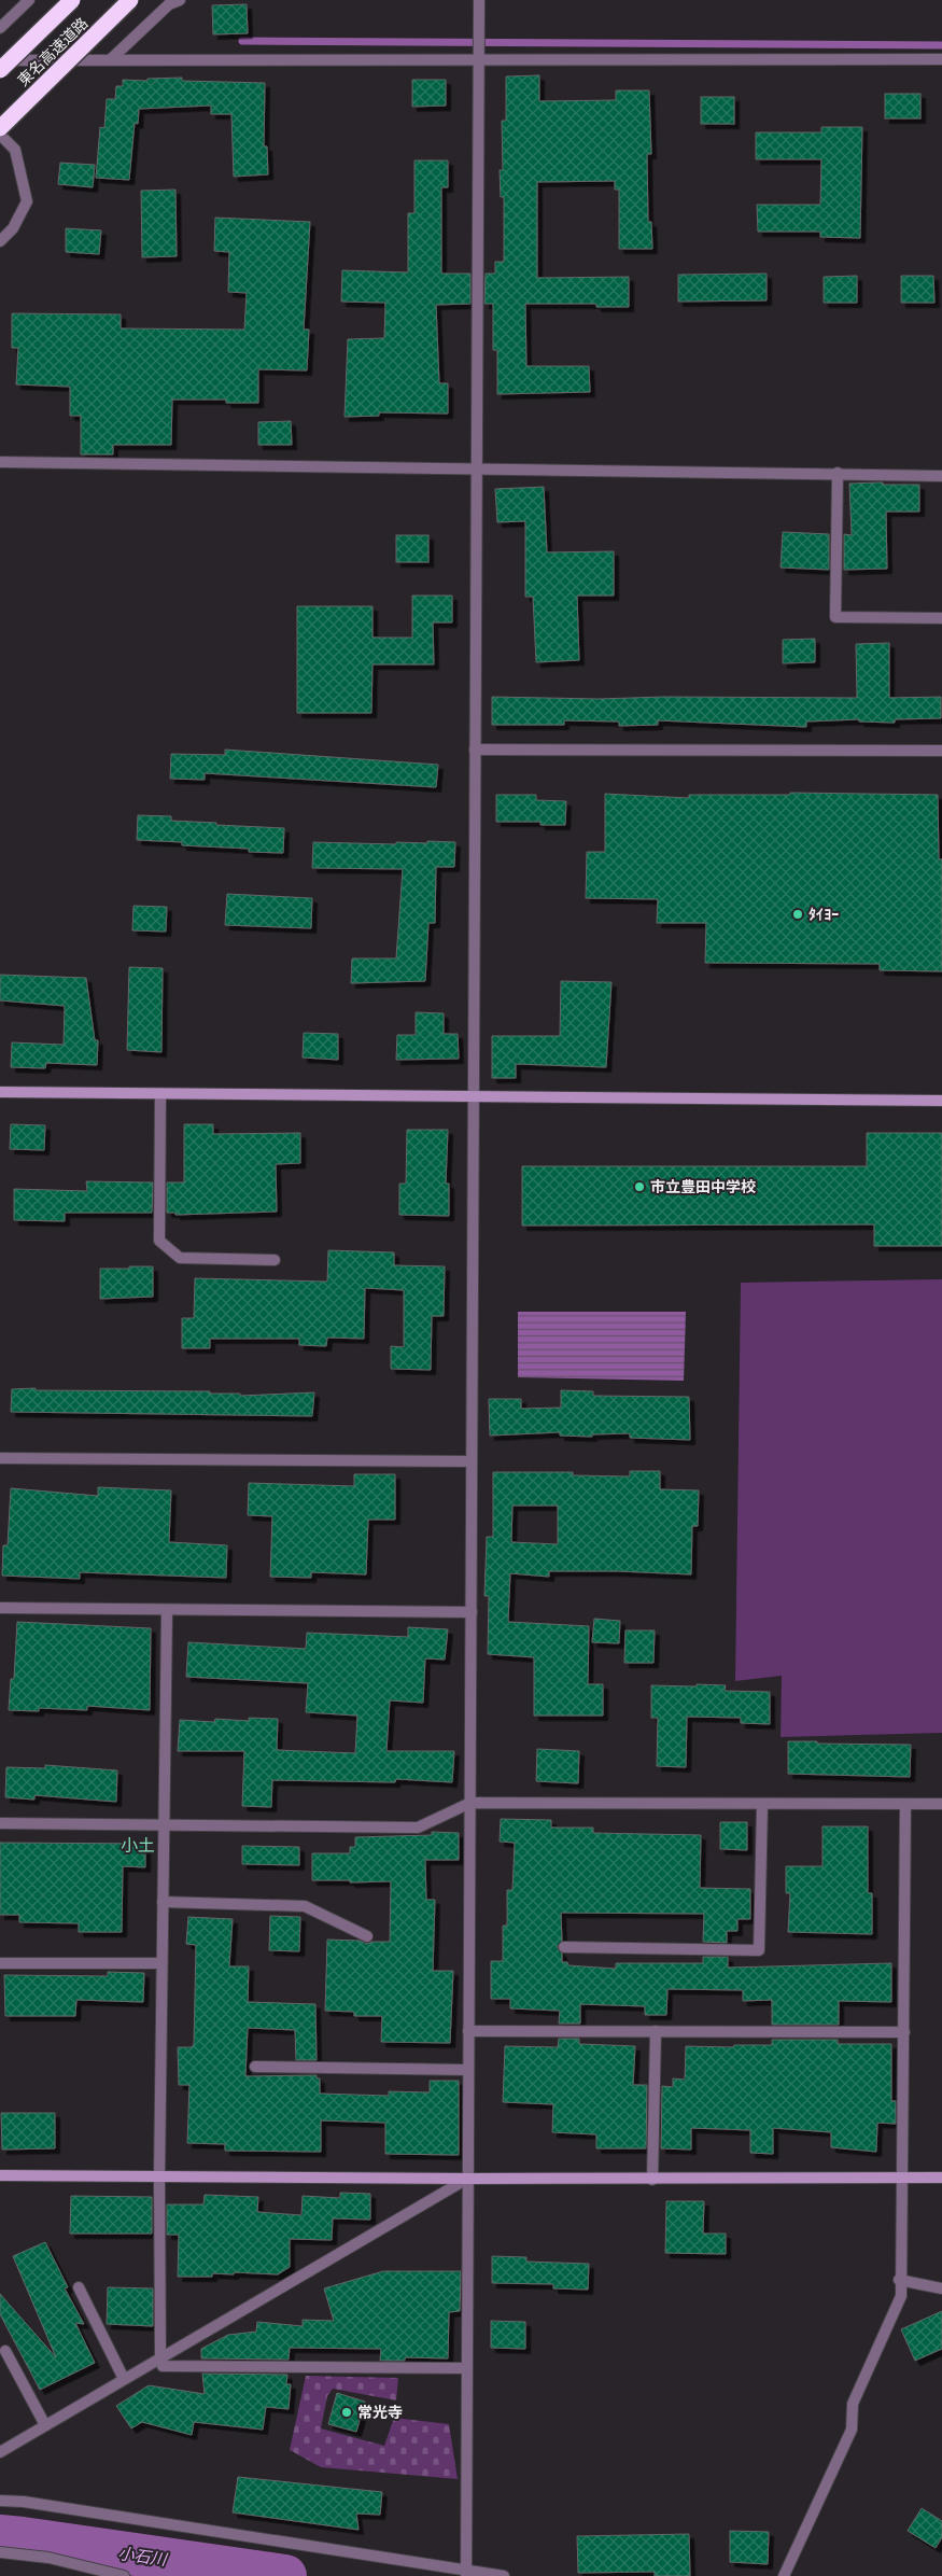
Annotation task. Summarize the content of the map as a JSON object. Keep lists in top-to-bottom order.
{
  "streets": {
    "highway": ["東名高速道路"]
  },
  "districts": ["小土"],
  "water": ["小石川"],
  "places": ["ﾀｲﾖｰ", "市立豊田中学校", "常光寺"]
}
